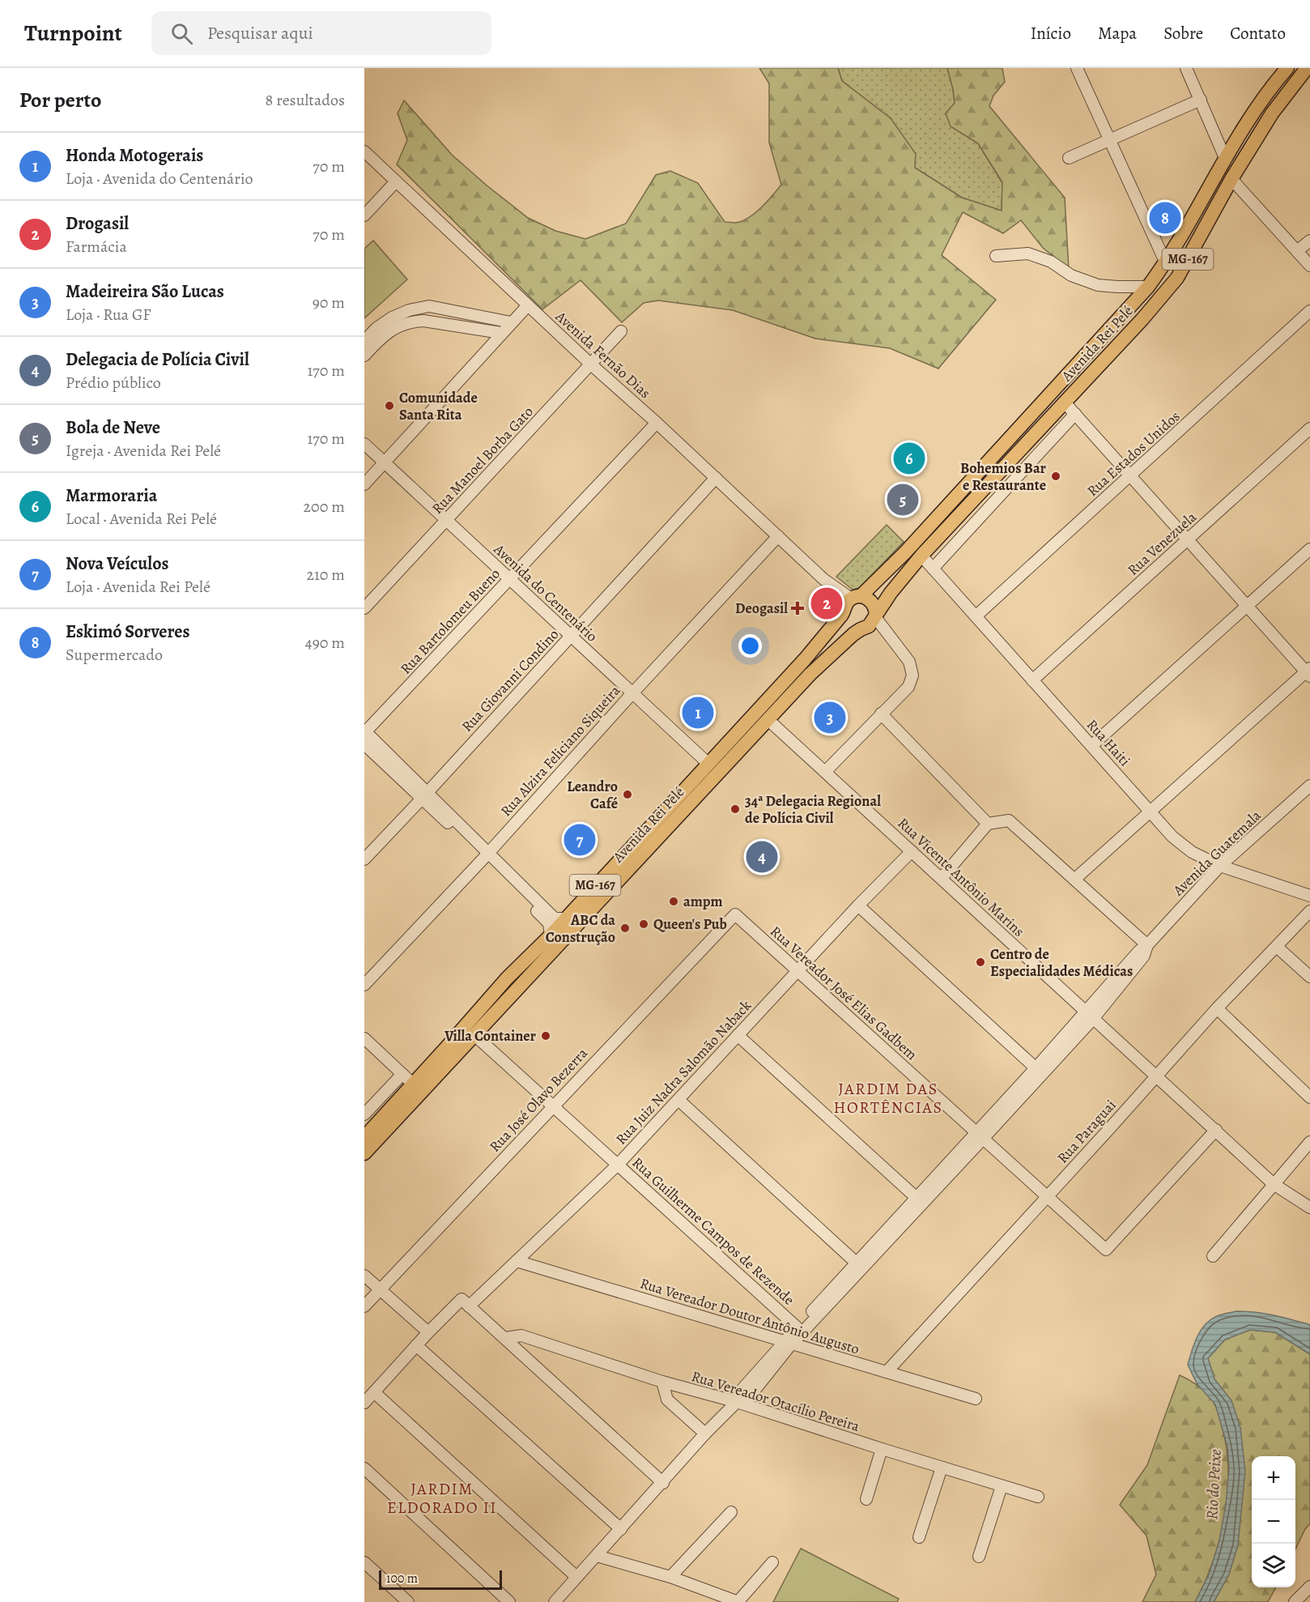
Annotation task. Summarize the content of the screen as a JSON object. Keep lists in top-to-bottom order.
{
  "streets": {
    "main road": ["MG-167", "Avenida Rei Pelé"],
    "street": [
      "Avenida Fernão Dias",
      "Rua Estados Unidos",
      "Rua Manoel Borba Gato",
      "Rua Venezuela",
      "Avenida do Centenário",
      "Rua Bartolomeu Bueno",
      "Rua Giovanni Condino",
      "Rua Haiti",
      "Rua Alzira Feliciano Siqueira",
      "Avenida Guatemala",
      "Rua Vicente Antônio Marins",
      "Rua Vereador José Elias Gadbem",
      "Rua Juiz Nadra Salomão Naback",
      "Rua José Olavo Bezerra",
      "Rua Paraguai",
      "Rua Guilherme Campos de Rezende",
      "Rua Vereador Doutor Antônio Augusto",
      "Rua Vereador Otacílio Pereira"
    ]
  },
  "crossings": [
    ["Avenida Rei Pelé", "Avenida Fernão Dias"],
    ["Avenida Rei Pelé", "Avenida do Centenário"],
    ["Avenida Rei Pelé", "Rua Haiti"],
    ["Avenida Rei Pelé", "Rua Vicente Antônio Marins"],
    ["Avenida Rei Pelé", "Rua Guilherme Campos de Rezende"],
    ["Avenida Fernão Dias", "Rua Manoel Borba Gato"],
    ["Avenida Fernão Dias", "Rua Bartolomeu Bueno"],
    ["Avenida Fernão Dias", "Rua Giovanni Condino"],
    ["Avenida Fernão Dias", "Rua Alzira Feliciano Siqueira"],
    ["Rua Estados Unidos", "Rua Haiti"],
    ["Rua Manoel Borba Gato", "Avenida do Centenário"],
    ["Rua Venezuela", "Rua Haiti"],
    ["Avenida do Centenário", "Rua Bartolomeu Bueno"],
    ["Avenida do Centenário", "Rua Giovanni Condino"],
    ["Avenida do Centenário", "Rua Alzira Feliciano Siqueira"],
    ["Rua Haiti", "Avenida Guatemala"],
    ["Avenida Guatemala", "Rua Vicente Antônio Marins"],
    ["Avenida Guatemala", "Rua Vereador José Elias Gadbem"],
    ["Rua Vicente Antônio Marins", "Rua Vereador José Elias Gadbem"],
    ["Rua Vicente Antônio Marins", "Rua Juiz Nadra Salomão Naback"],
    ["Rua Vicente Antônio Marins", "Rua Paraguai"],
    ["Rua Vereador José Elias Gadbem", "Rua Juiz Nadra Salomão Naback"],
    ["Rua Vereador José Elias Gadbem", "Rua José Olavo Bezerra"],
    ["Rua Vereador José Elias Gadbem", "Rua Paraguai"],
    ["Rua Juiz Nadra Salomão Naback", "Rua Guilherme Campos de Rezende"],
    ["Rua Juiz Nadra Salomão Naback", "Rua Vereador Doutor Antônio Augusto"],
    ["Rua José Olavo Bezerra", "Rua Guilherme Campos de Rezende"],
    ["Rua Paraguai", "Rua Vereador Doutor Antônio Augusto"]
  ],
  "districts": ["JARDIM DAS HORTÊNCIAS", "JARDIM ELDORADO II"],
  "water": ["Rio do Peixe"],
  "places": {
    "other": [
      "Comunidade Santa Rita",
      "Bohemios Bar e Restaurante",
      "Leandro Café",
      "34ª Delegacia Regional de Polícia Civil",
      "ampm",
      "Queen's Pub",
      "ABC da Construção",
      "Centro de Especialidades Médicas",
      "Villa Container"
    ],
    "health": ["Deogasil"]
  },
  "scale_bar": "100 m",
  "page": {
    "header": "Turnpoint",
    "search": "Pesquisar aqui",
    "nav": [
      "Início",
      "Mapa",
      "Sobre",
      "Contato"
    ],
    "heading": ["Por perto", "8 resultados"],
    "list": [
      {
        "mark": "1",
        "name": "Honda Motogerais",
        "note": "Loja · Avenida do Centenário",
        "value": "70 m"
      },
      {
        "mark": "2",
        "name": "Drogasil",
        "note": "Farmácia",
        "value": "70 m"
      },
      {
        "mark": "3",
        "name": "Madeireira São Lucas",
        "note": "Loja · Rua GF",
        "value": "90 m"
      },
      {
        "mark": "4",
        "name": "Delegacia de Polícia Civil",
        "note": "Prédio público",
        "value": "170 m"
      },
      {
        "mark": "5",
        "name": "Bola de Neve",
        "note": "Igreja · Avenida Rei Pelé",
        "value": "170 m"
      },
      {
        "mark": "6",
        "name": "Marmoraria",
        "note": "Local · Avenida Rei Pelé",
        "value": "200 m"
      },
      {
        "mark": "7",
        "name": "Nova Veículos",
        "note": "Loja · Avenida Rei Pelé",
        "value": "210 m"
      },
      {
        "mark": "8",
        "name": "Eskimó Sorveres",
        "note": "Supermercado",
        "value": "490 m"
      }
    ],
    "pins": [
      "8",
      "6",
      "5",
      "2",
      "1",
      "3",
      "7",
      "4"
    ],
    "map_buttons": ["+", "−"],
    "scale": "100 m"
  }
}
